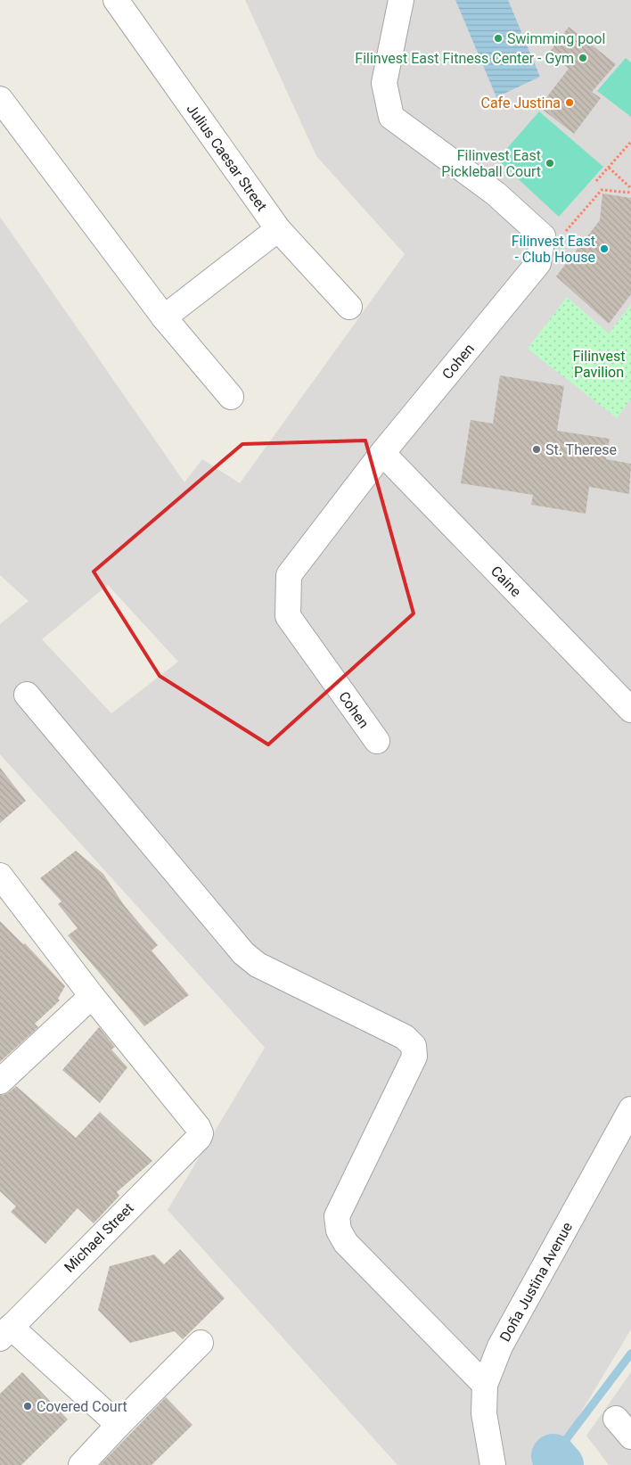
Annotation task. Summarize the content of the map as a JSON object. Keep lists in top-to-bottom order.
{
  "streets": {
    "street": [
      "Julius Caesar Street",
      "Cohen",
      "Caine",
      "Michael Street",
      "Doña Justina Avenue"
    ]
  },
  "crossings": [
    ["Cohen", "Caine"]
  ],
  "parks": ["Filinvest Pavilion"],
  "places": [
    "Swimming pool",
    "Filinvest East Fitness Center - Gym",
    "Cafe Justina",
    "Filinvest East Pickleball Court",
    "Filinvest East - Club House",
    "St. Therese",
    "Covered Court"
  ]
}
